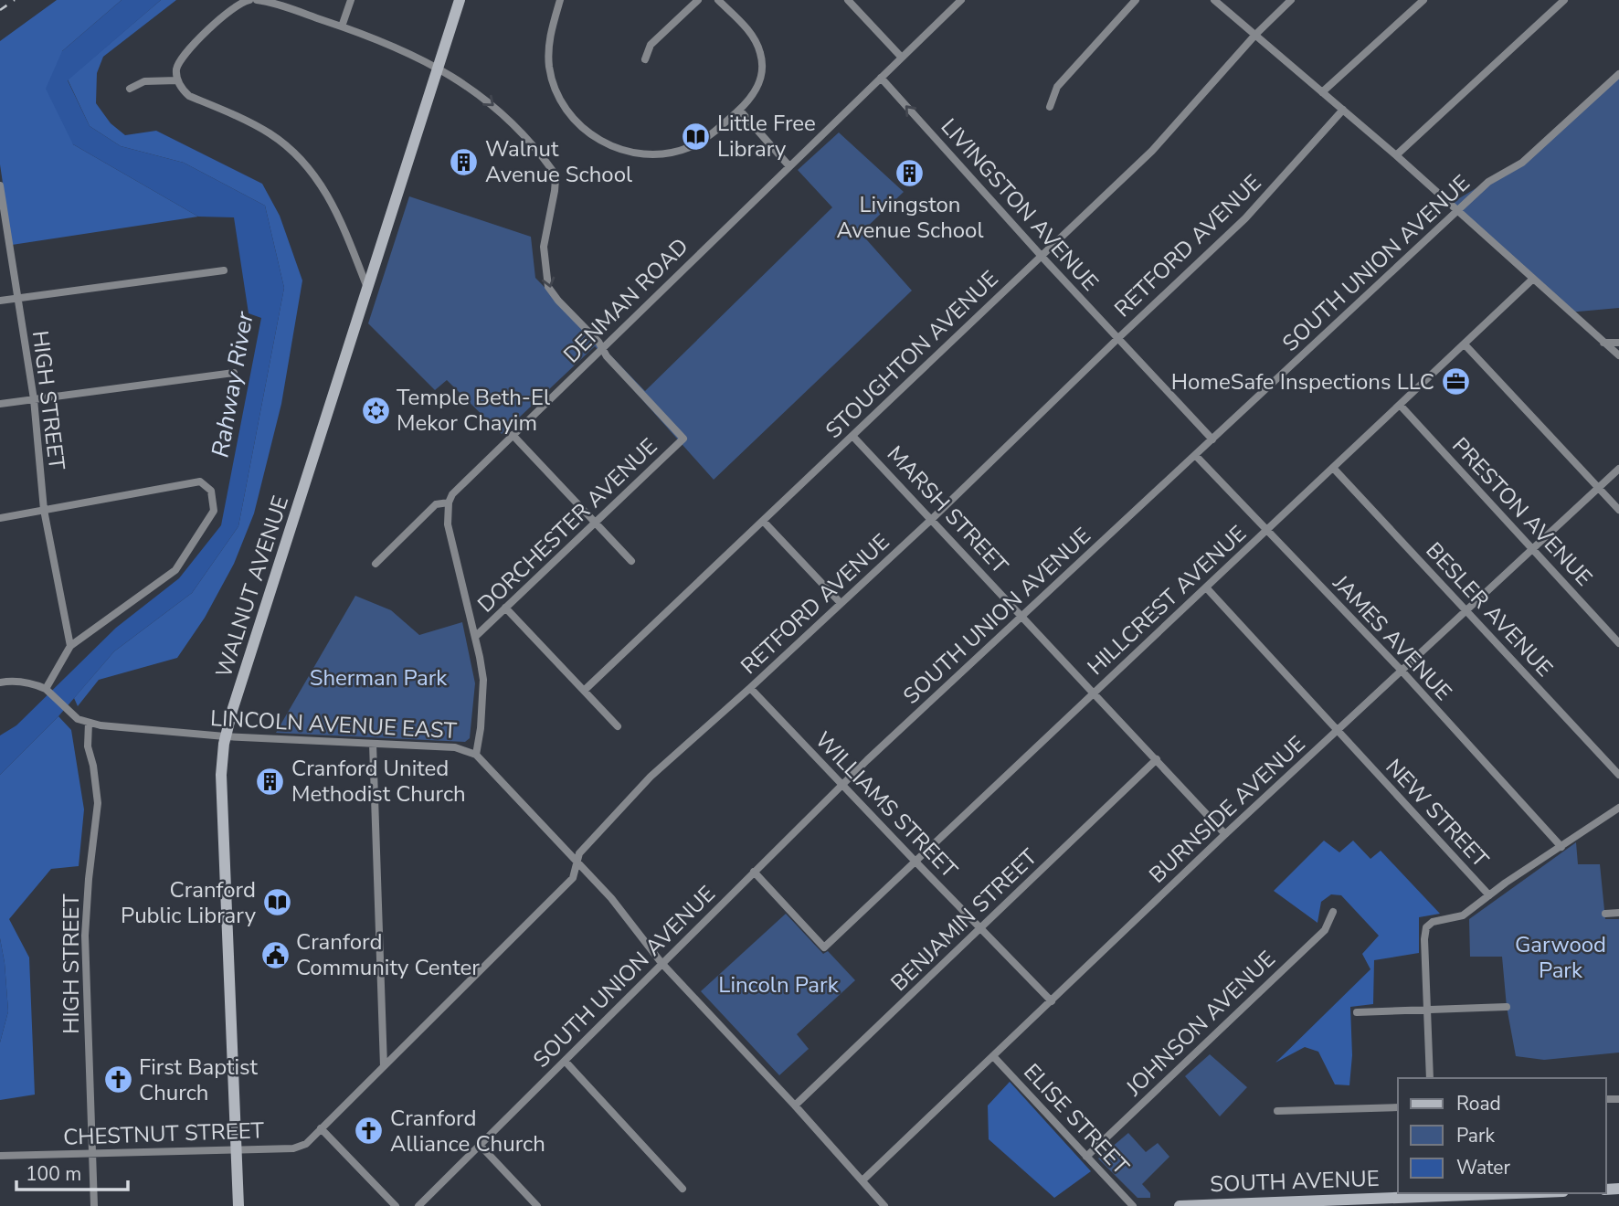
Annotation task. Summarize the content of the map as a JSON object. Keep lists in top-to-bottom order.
{
  "streets": {
    "street": [
      "LIVINGSTON AVENUE",
      "RETFORD AVENUE",
      "SOUTH UNION AVENUE",
      "DENMAN ROAD",
      "STOUGHTON AVENUE",
      "HIGH STREET",
      "MARSH STREET",
      "PRESTON AVENUE",
      "DORCHESTER AVENUE",
      "WALNUT AVENUE",
      "HILLCREST AVENUE",
      "BESLER AVENUE",
      "JAMES AVENUE",
      "LINCOLN AVENUE EAST",
      "WILLIAMS STREET",
      "BURNSIDE AVENUE",
      "NEW STREET",
      "BENJAMIN STREET",
      "JOHNSON AVENUE",
      "ELISE STREET",
      "CHESTNUT STREET",
      "SOUTH AVENUE"
    ]
  },
  "crossings": [
    ["LIVINGSTON AVENUE", "RETFORD AVENUE"],
    ["LIVINGSTON AVENUE", "SOUTH UNION AVENUE"],
    ["LIVINGSTON AVENUE", "DENMAN ROAD"],
    ["LIVINGSTON AVENUE", "STOUGHTON AVENUE"],
    ["RETFORD AVENUE", "MARSH STREET"],
    ["RETFORD AVENUE", "LINCOLN AVENUE EAST"],
    ["RETFORD AVENUE", "WILLIAMS STREET"],
    ["RETFORD AVENUE", "CHESTNUT STREET"],
    ["SOUTH UNION AVENUE", "MARSH STREET"],
    ["SOUTH UNION AVENUE", "HILLCREST AVENUE"],
    ["SOUTH UNION AVENUE", "JAMES AVENUE"],
    ["SOUTH UNION AVENUE", "LINCOLN AVENUE EAST"],
    ["SOUTH UNION AVENUE", "WILLIAMS STREET"],
    ["DENMAN ROAD", "DORCHESTER AVENUE"],
    ["STOUGHTON AVENUE", "MARSH STREET"],
    ["HIGH STREET", "LINCOLN AVENUE EAST"],
    ["HIGH STREET", "CHESTNUT STREET"],
    ["MARSH STREET", "HILLCREST AVENUE"],
    ["MARSH STREET", "BURNSIDE AVENUE"],
    ["MARSH STREET", "BENJAMIN STREET"],
    ["PRESTON AVENUE", "HILLCREST AVENUE"],
    ["PRESTON AVENUE", "BURNSIDE AVENUE"],
    ["WALNUT AVENUE", "LINCOLN AVENUE EAST"],
    ["WALNUT AVENUE", "CHESTNUT STREET"],
    ["HILLCREST AVENUE", "BESLER AVENUE"],
    ["HILLCREST AVENUE", "JAMES AVENUE"],
    ["HILLCREST AVENUE", "WILLIAMS STREET"],
    ["HILLCREST AVENUE", "NEW STREET"],
    ["BESLER AVENUE", "BURNSIDE AVENUE"],
    ["JAMES AVENUE", "BURNSIDE AVENUE"],
    ["LINCOLN AVENUE EAST", "BURNSIDE AVENUE"],
    ["LINCOLN AVENUE EAST", "BENJAMIN STREET"],
    ["WILLIAMS STREET", "BURNSIDE AVENUE"],
    ["WILLIAMS STREET", "BENJAMIN STREET"],
    ["BURNSIDE AVENUE", "NEW STREET"],
    ["BURNSIDE AVENUE", "ELISE STREET"],
    ["JOHNSON AVENUE", "ELISE STREET"]
  ],
  "one_way": ["LIVINGSTON AVENUE"],
  "water": ["Rahway River"],
  "parks": ["Sherman Park", "Garwood Park", "Lincoln Park"],
  "places": {
    "library": ["Little Free Library", "Cranford Public Library"],
    "building": ["Walnut Avenue School", "Livingston Avenue School", "Cranford United Methodist Church"],
    "office": ["HomeSafe Inspections LLC"],
    "synagogue": ["Temple Beth-El Mekor Chayim"],
    "public building": ["Cranford Community Center"],
    "church": ["First Baptist Church", "Cranford Alliance Church"]
  },
  "legend": ["Road", "Park", "Water"],
  "scale_bar": "100 m"
}
